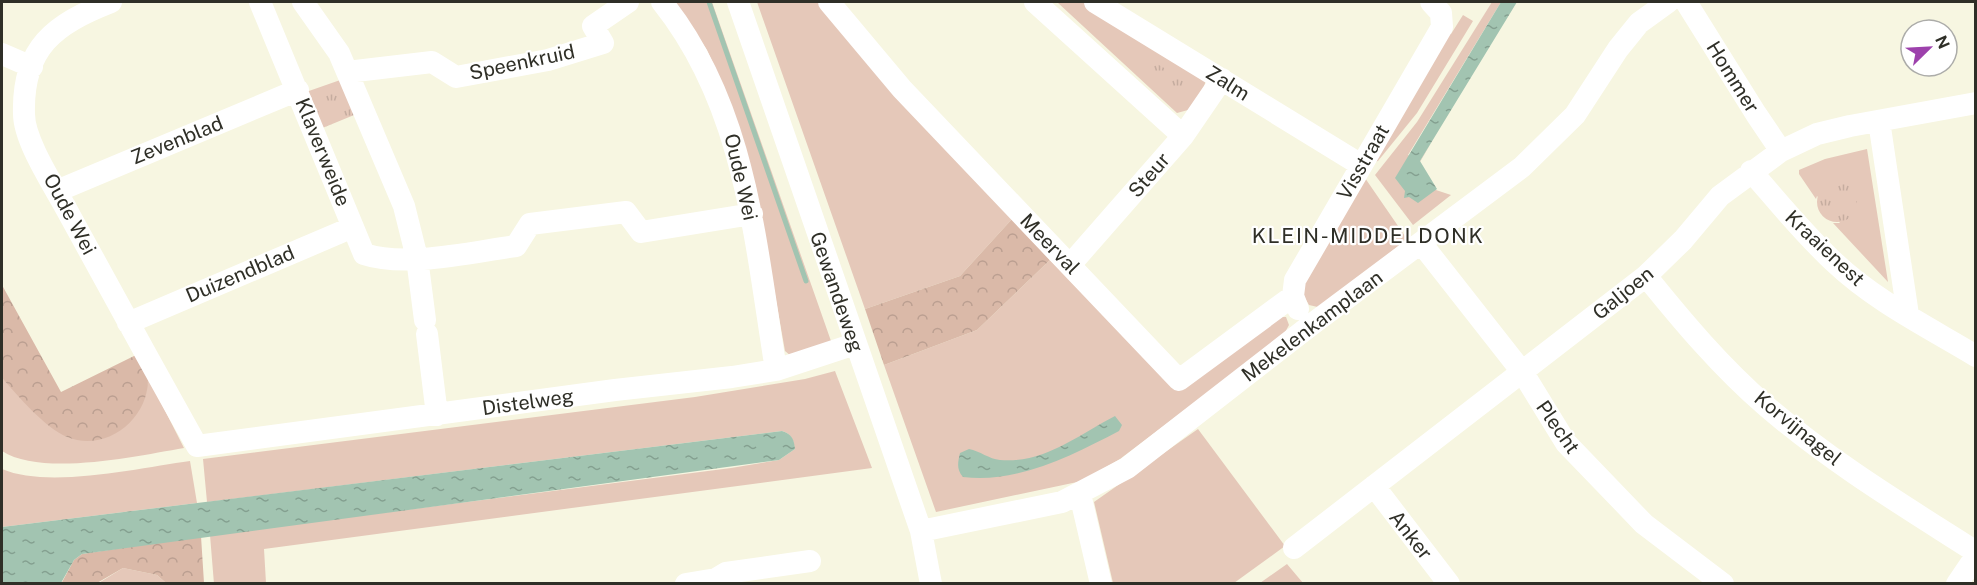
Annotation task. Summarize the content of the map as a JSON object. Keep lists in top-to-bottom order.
{
  "streets": {
    "street": [
      "Speenkruid",
      "Hommer",
      "Zalm",
      "Zevenblad",
      "Klaverweide",
      "Visstraat",
      "Steur",
      "Oude Wei",
      "Meerval",
      "Kraaienest",
      "Duizendblad",
      "Gewandeweg",
      "Galjoen",
      "Mekelenkamplaan",
      "Distelweg",
      "Plecht",
      "Korvijnagel",
      "Anker"
    ]
  },
  "crossings": [
    ["Hommer", "Galjoen"],
    ["Zalm", "Visstraat"],
    ["Zalm", "Steur"],
    ["Zevenblad", "Klaverweide"],
    ["Zevenblad", "Oude Wei"],
    ["Klaverweide", "Duizendblad"],
    ["Visstraat", "Meerval"],
    ["Steur", "Meerval"],
    ["Oude Wei", "Duizendblad"],
    ["Oude Wei", "Distelweg"],
    ["Kraaienest", "Galjoen"],
    ["Gewandeweg", "Mekelenkamplaan"],
    ["Gewandeweg", "Distelweg"],
    ["Galjoen", "Plecht"],
    ["Galjoen", "Korvijnagel"],
    ["Galjoen", "Anker"],
    ["Mekelenkamplaan", "Plecht"]
  ],
  "districts": ["KLEIN-MIDDELDONK"],
  "north": "top right"
}
